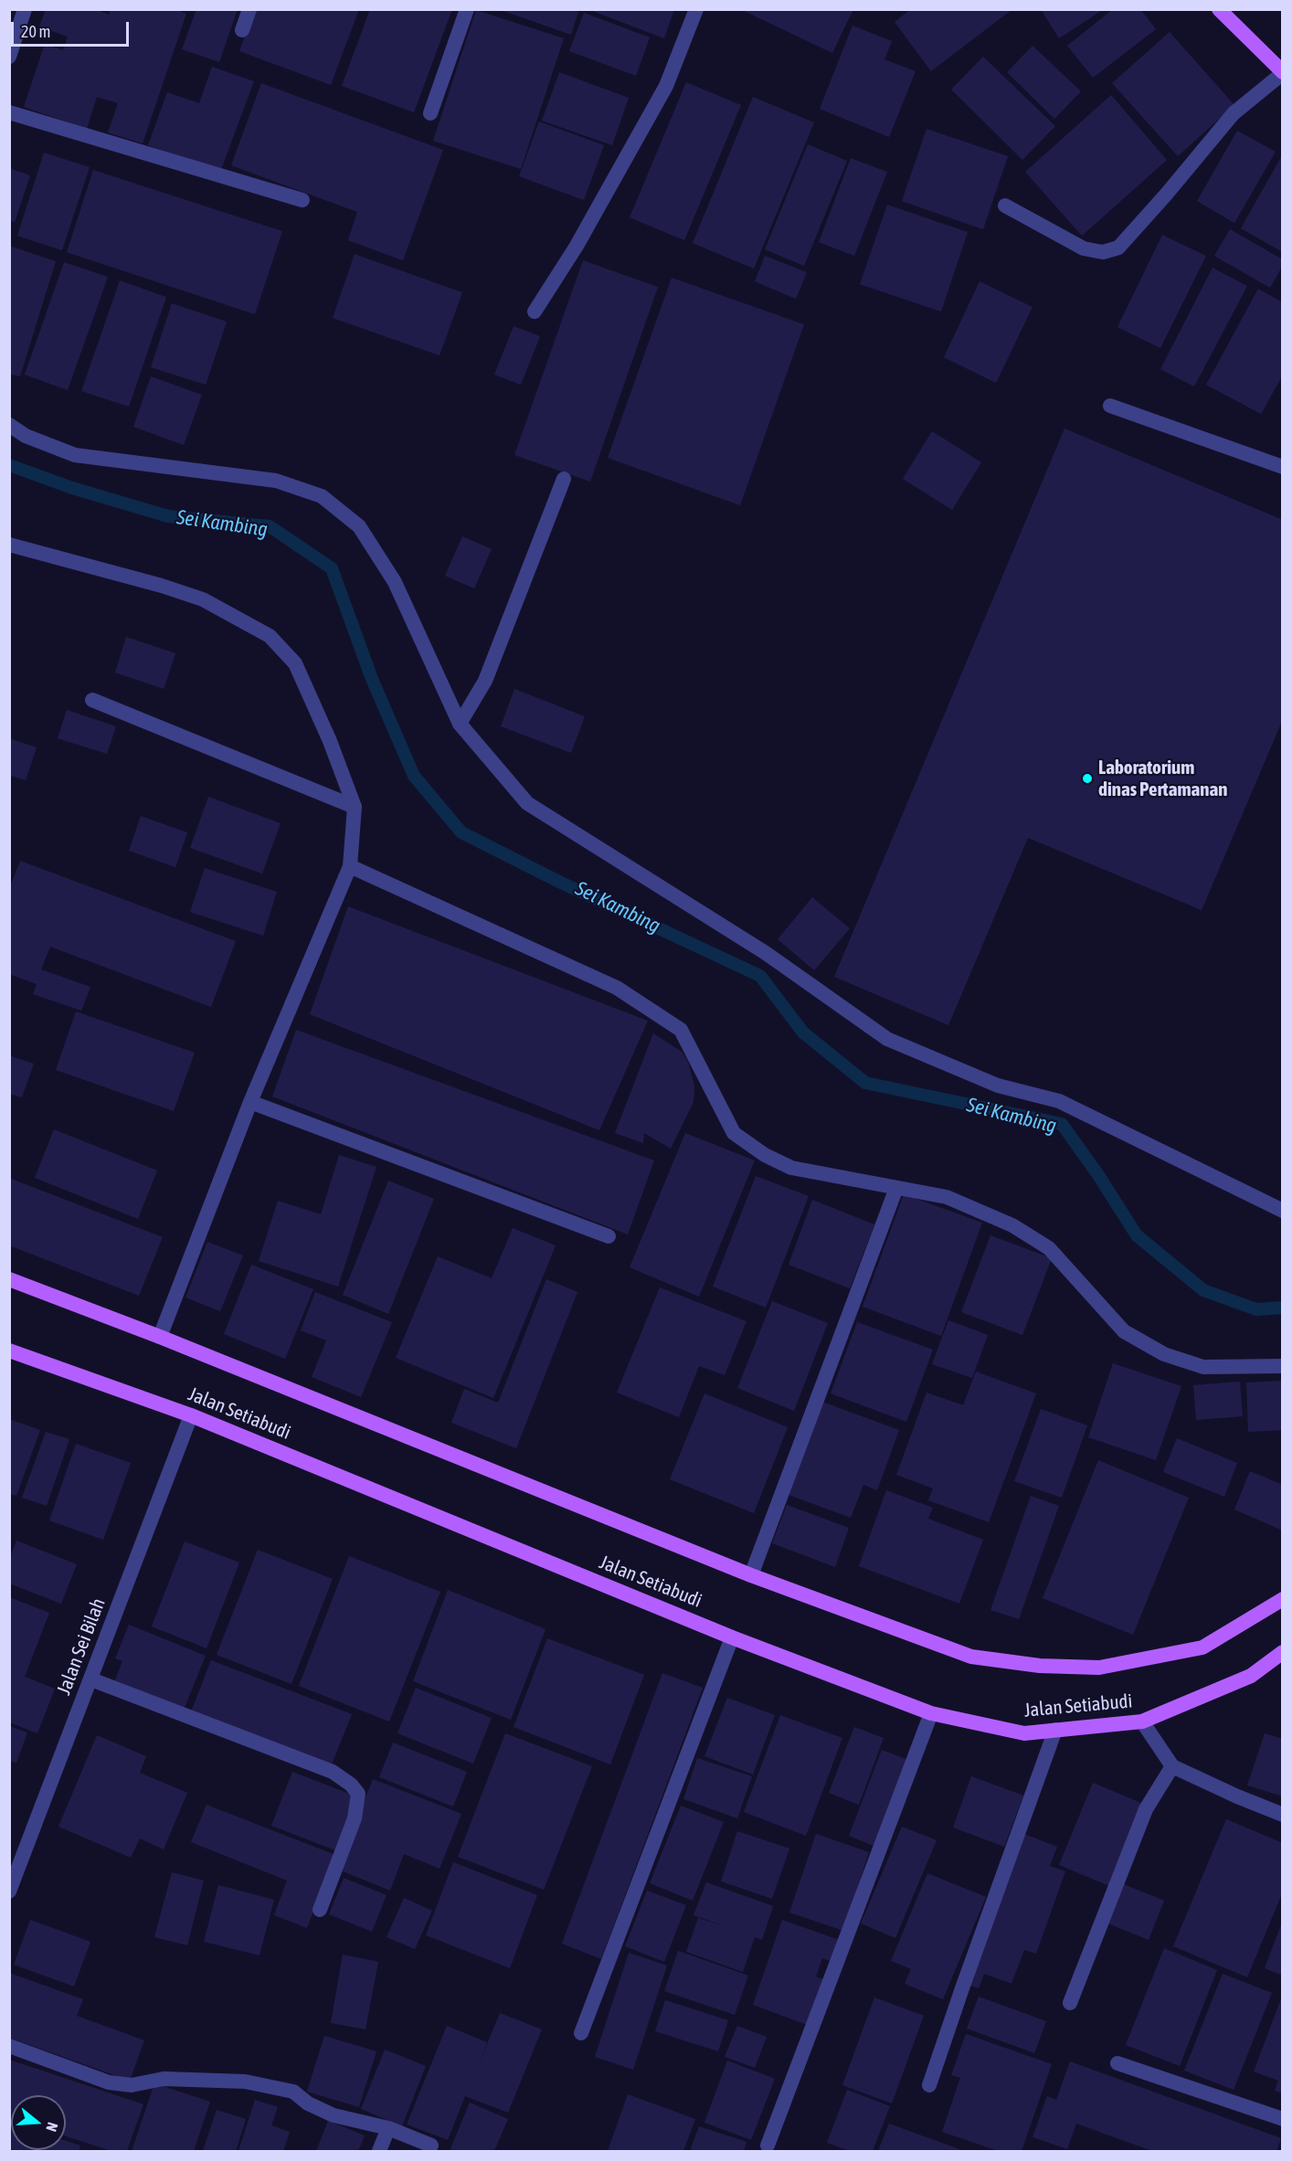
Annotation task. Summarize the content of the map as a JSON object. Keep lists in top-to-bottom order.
{
  "streets": {
    "main road": ["Jalan Setiabudi"],
    "street": ["Jalan Sei Bilah"]
  },
  "crossings": [
    ["Jalan Setiabudi", "Jalan Sei Bilah"]
  ],
  "water": ["Sei Kambing"],
  "places": ["Laboratorium dinas Pertamanan"],
  "scale_bar": "20 m",
  "north": "right"
}
